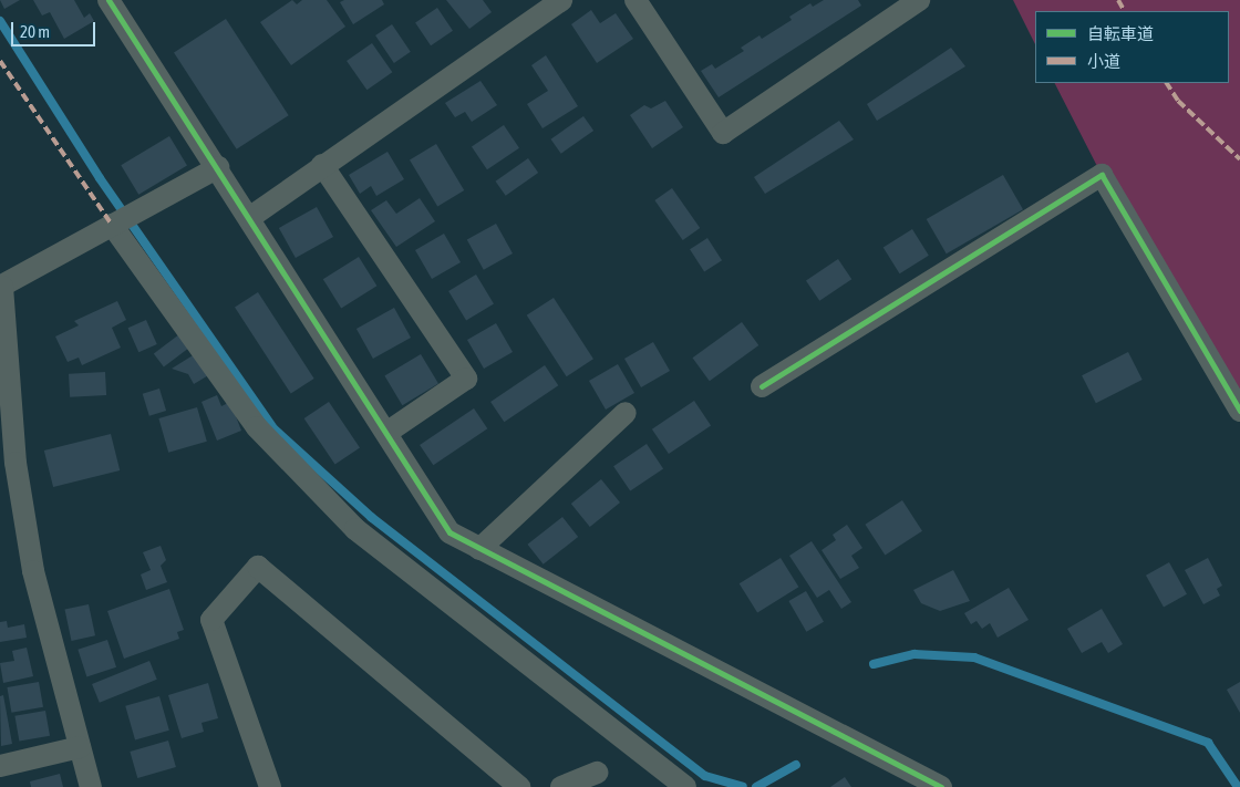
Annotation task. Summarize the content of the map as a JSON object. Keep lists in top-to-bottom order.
{
  "legend": ["自転車道", "小道"],
  "scale_bar": "20 m"
}
